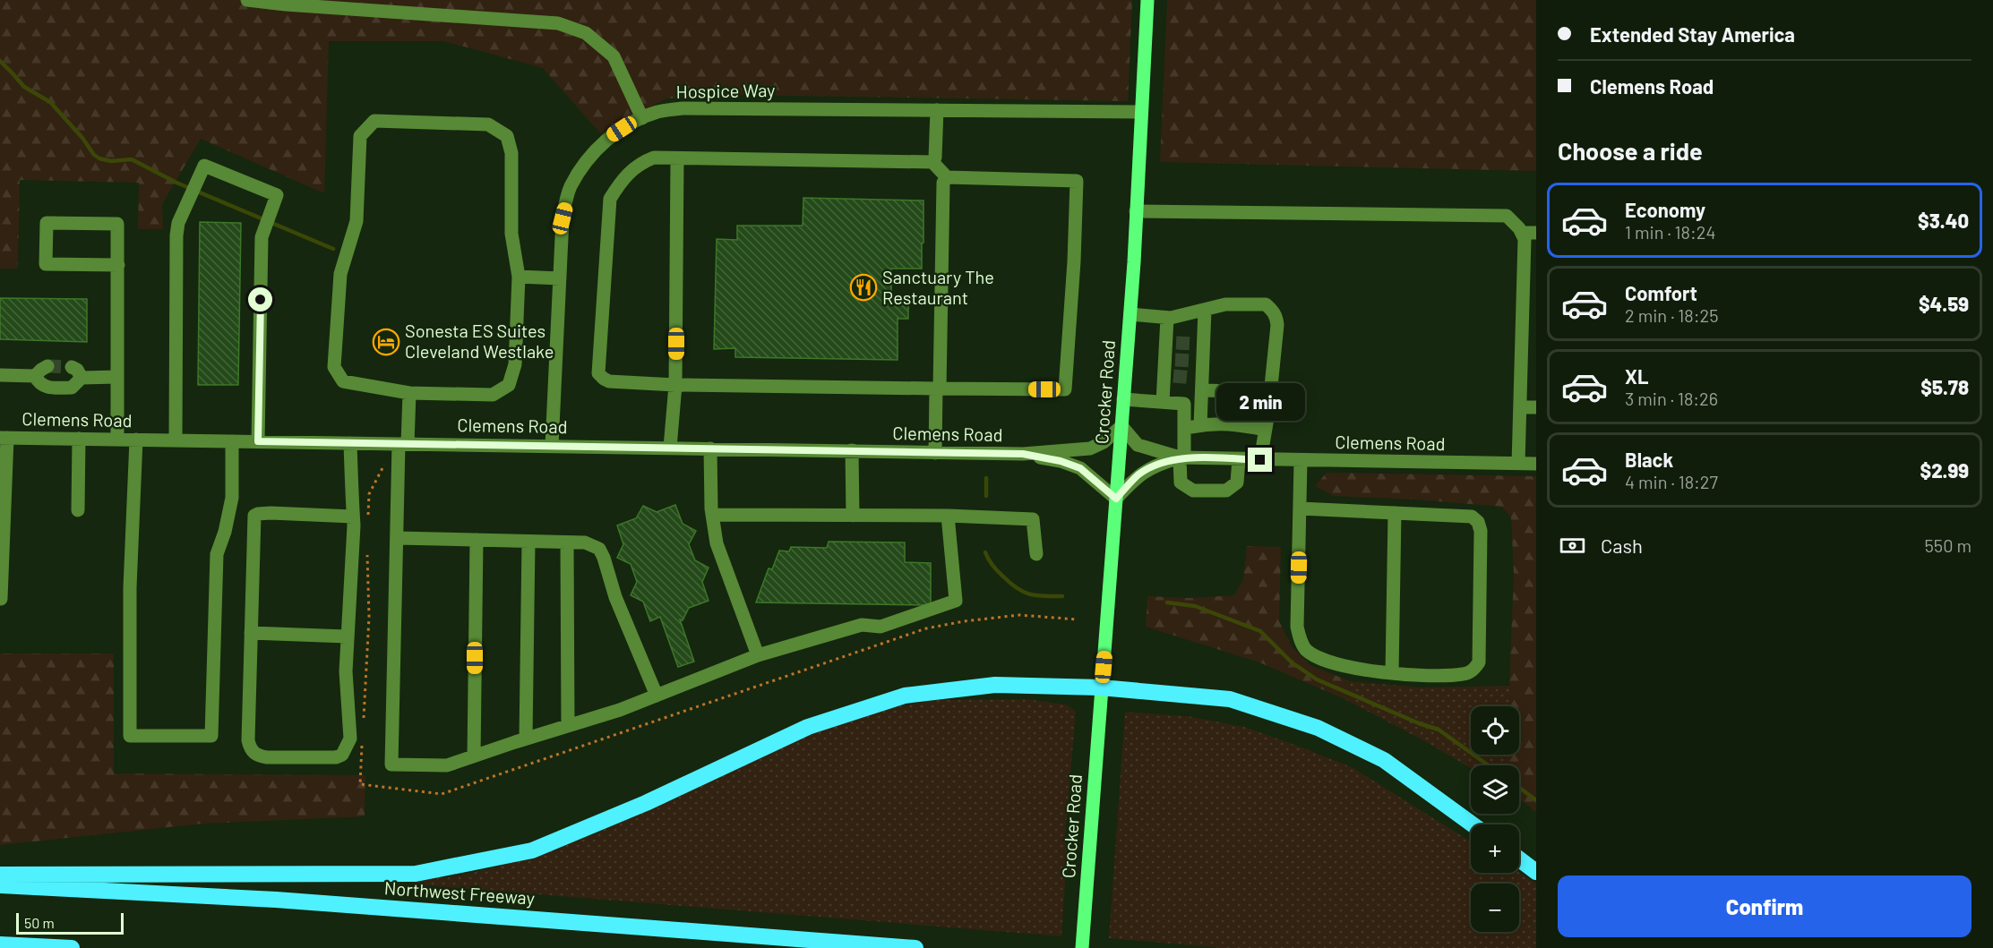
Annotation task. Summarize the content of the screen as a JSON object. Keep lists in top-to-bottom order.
{
  "streets": {
    "highway": ["Northwest Freeway"],
    "main road": ["Crocker Road"],
    "street": ["Hospice Way", "Clemens Road"]
  },
  "crossings": [
    ["Hospice Way", "Crocker Road"],
    ["Hospice Way", "Clemens Road"],
    ["Crocker Road", "Clemens Road"]
  ],
  "places": {
    "restaurant": ["Sanctuary The Restaurant"],
    "hotel": ["Sonesta ES Suites Cleveland Westlake"]
  },
  "scale_bar": "50 m",
  "page": {
    "banner": ["Extended Stay America", "Clemens Road"],
    "heading": "Choose a ride",
    "list": [
      {
        "name": "Economy",
        "note": "1 min · 18:24",
        "value": "$3.40"
      },
      {
        "name": "Comfort",
        "note": "2 min · 18:25",
        "value": "$4.59"
      },
      {
        "name": "XL",
        "note": "3 min · 18:26",
        "value": "$5.78"
      },
      {
        "name": "Black",
        "note": "4 min · 18:27",
        "value": "$2.99"
      }
    ],
    "bubble": "2 min",
    "pay": ["Cash", "550 m"],
    "map_buttons": ["+", "−"],
    "buttons": "Confirm",
    "scale": "50 m"
  }
}
